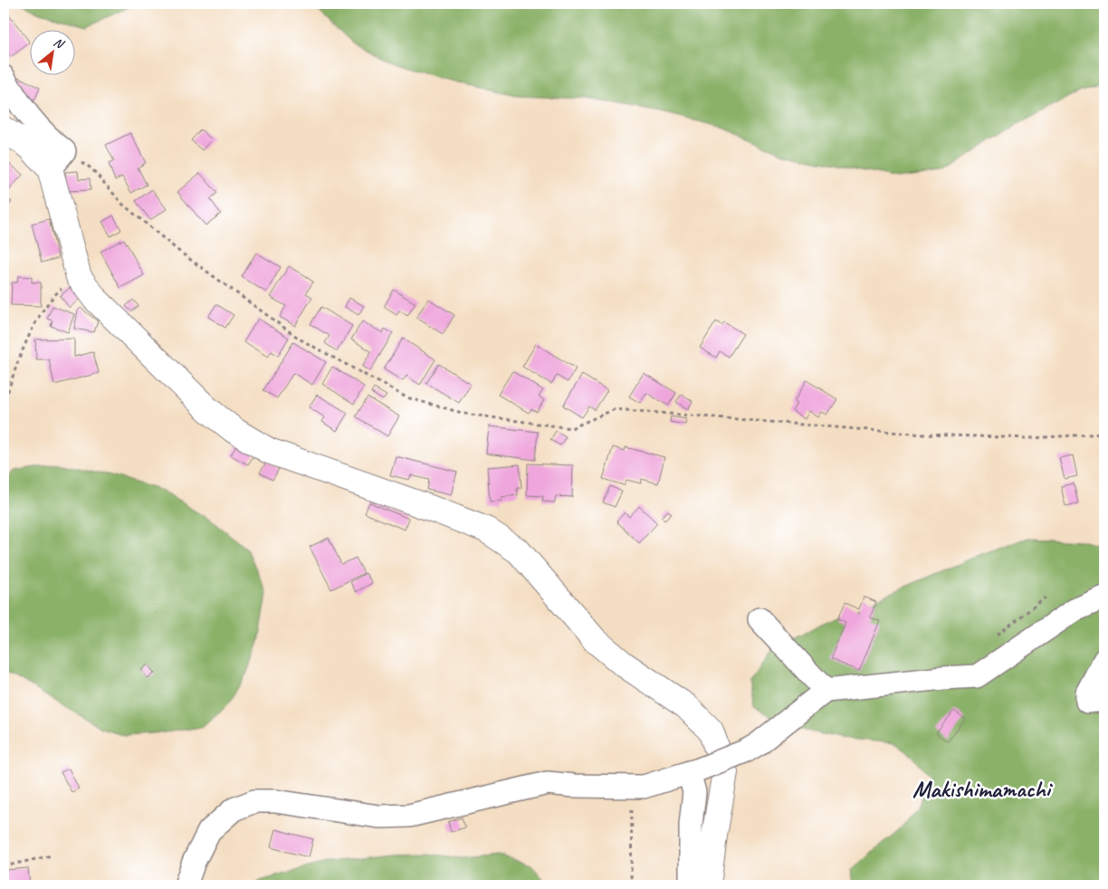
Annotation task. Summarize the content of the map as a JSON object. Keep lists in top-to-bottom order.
{
  "districts": ["Makishimamachi"],
  "north": "top right"
}
